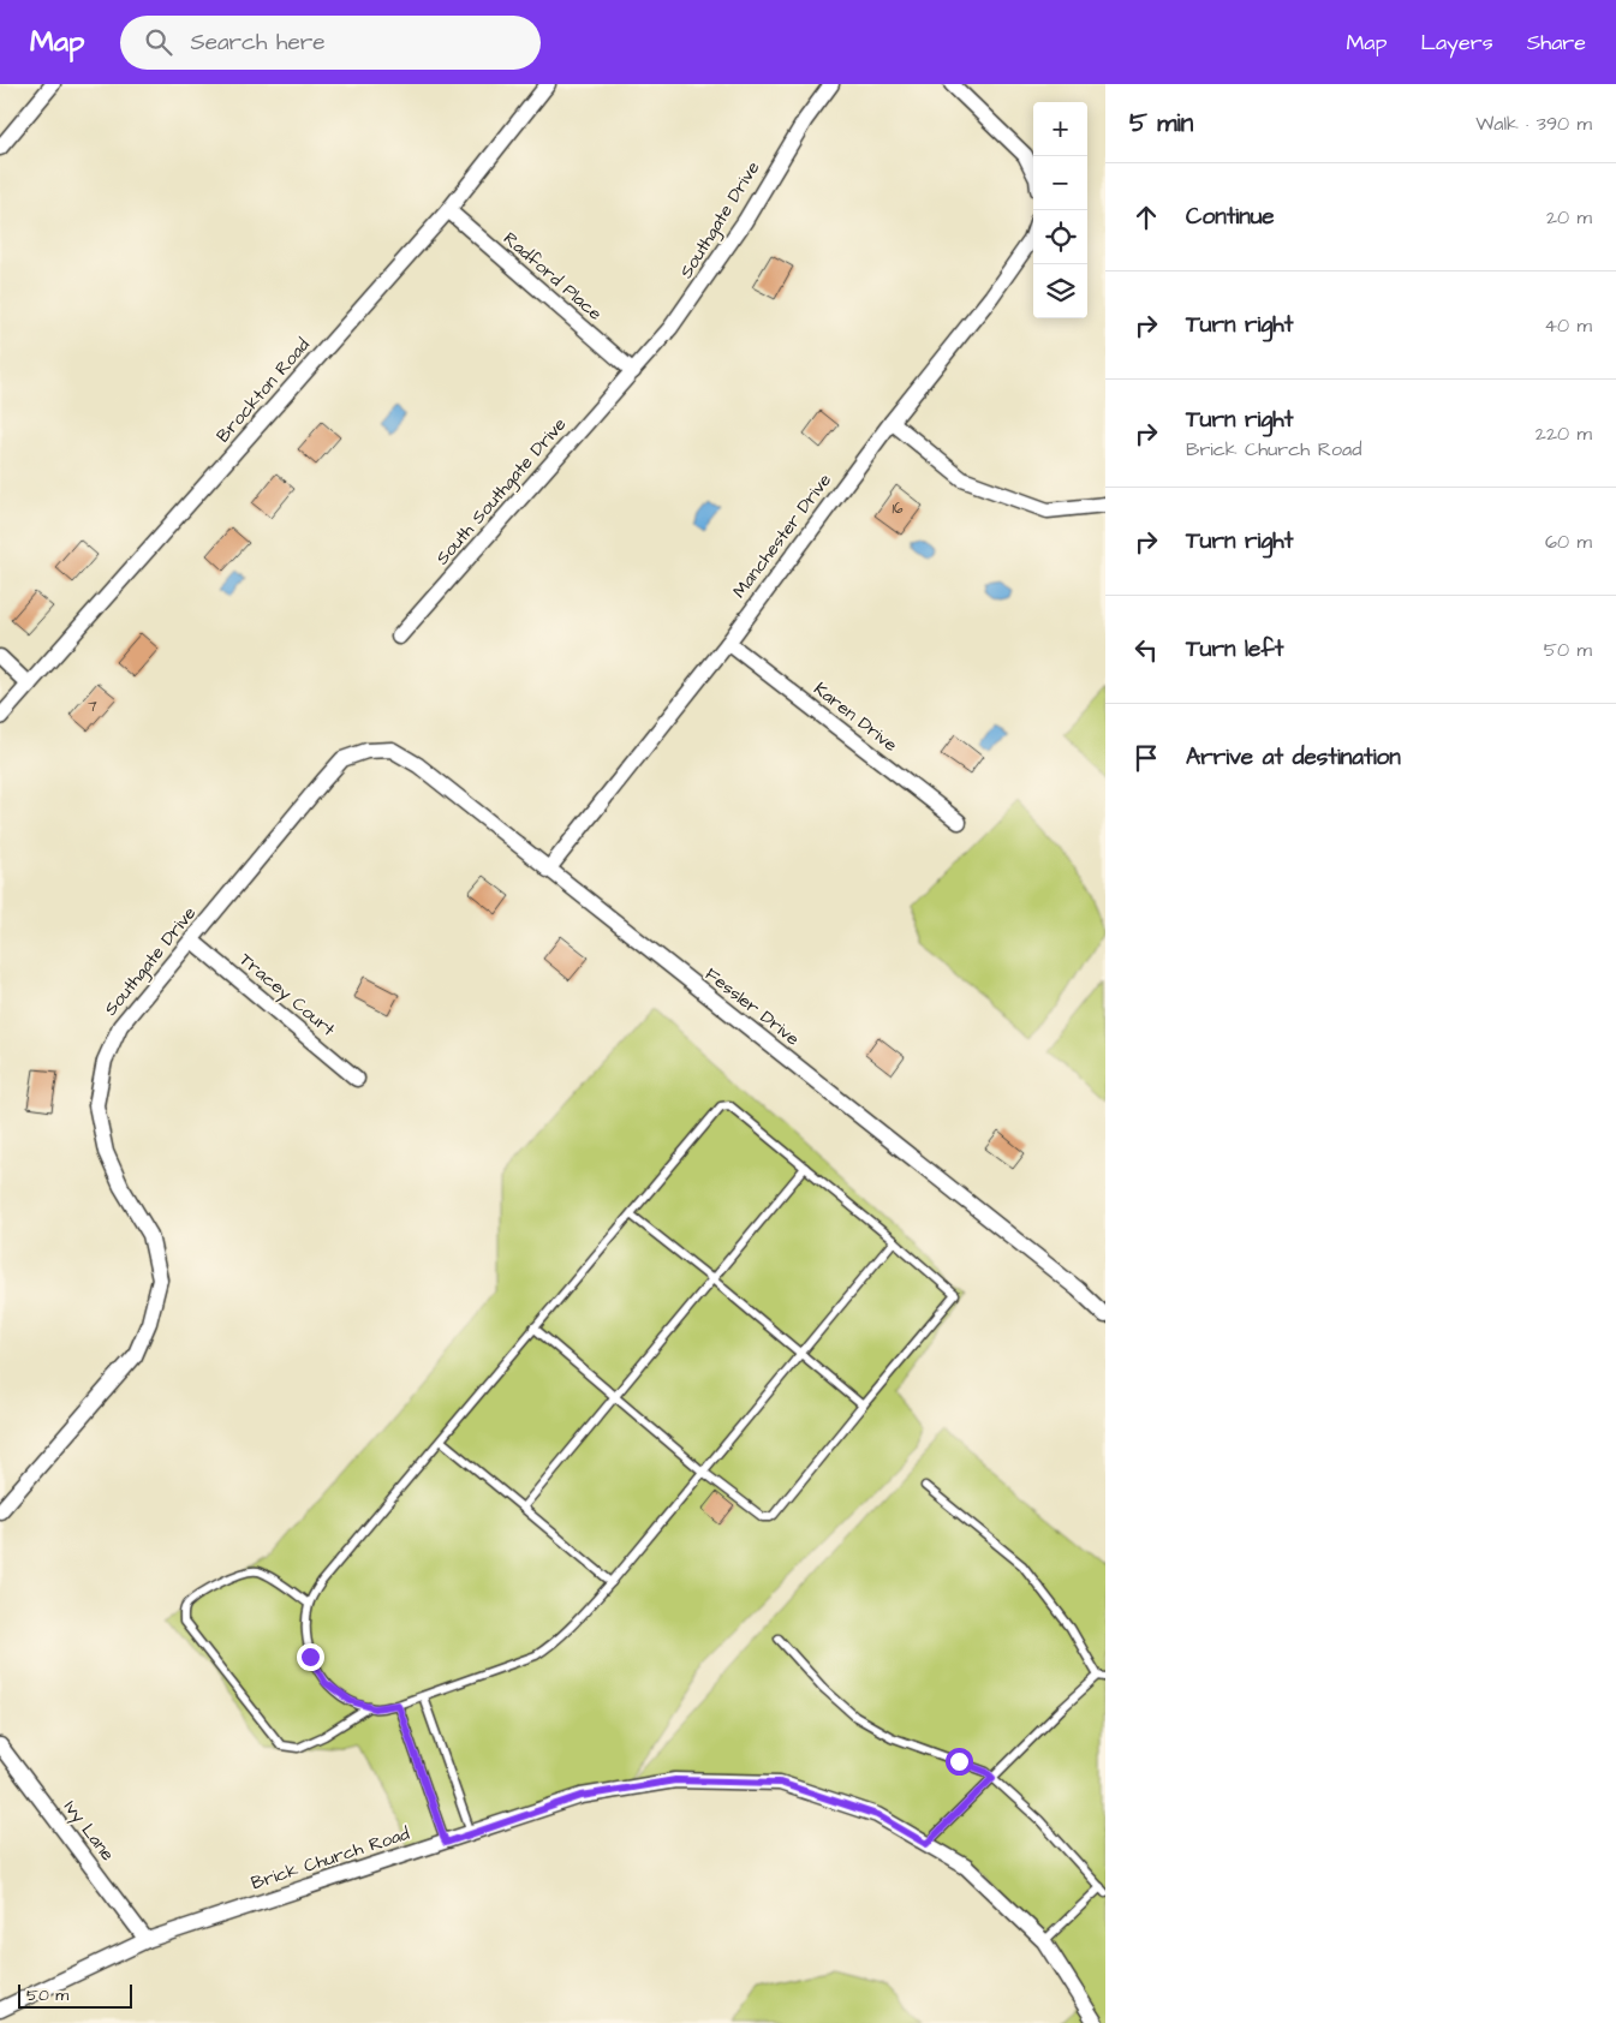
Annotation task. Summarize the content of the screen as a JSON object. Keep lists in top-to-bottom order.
{
  "streets": {
    "street": [
      "Southgate Drive",
      "Radford Place",
      "Brockton Road",
      "South Southgate Drive",
      "Manchester Drive",
      "Karen Drive",
      "Tracey Court",
      "Fessler Drive",
      "Ivy Lane",
      "Brick Church Road"
    ]
  },
  "crossings": [
    ["Southgate Drive", "Radford Place"],
    ["Southgate Drive", "South Southgate Drive"],
    ["Southgate Drive", "Tracey Court"],
    ["Southgate Drive", "Fessler Drive"],
    ["Radford Place", "Brockton Road"],
    ["Radford Place", "South Southgate Drive"],
    ["Manchester Drive", "Karen Drive"],
    ["Manchester Drive", "Fessler Drive"],
    ["Ivy Lane", "Brick Church Road"]
  ],
  "house_numbers": ["16", "7"],
  "scale_bar": "50 m",
  "page": {
    "header": "Map",
    "search": "Search here",
    "nav": ["Map", "Layers", "Share"],
    "heading": ["5 min", "Walk · 390 m"],
    "map_buttons": ["+", "−"],
    "list": [
      ["Continue", "20 m"],
      ["Turn right", "40 m"],
      ["Turn right", "Brick Church Road", "220 m"],
      ["Turn right", "60 m"],
      ["Turn left", "50 m"],
      "Arrive at destination"
    ],
    "scale": "50 m"
  }
}
